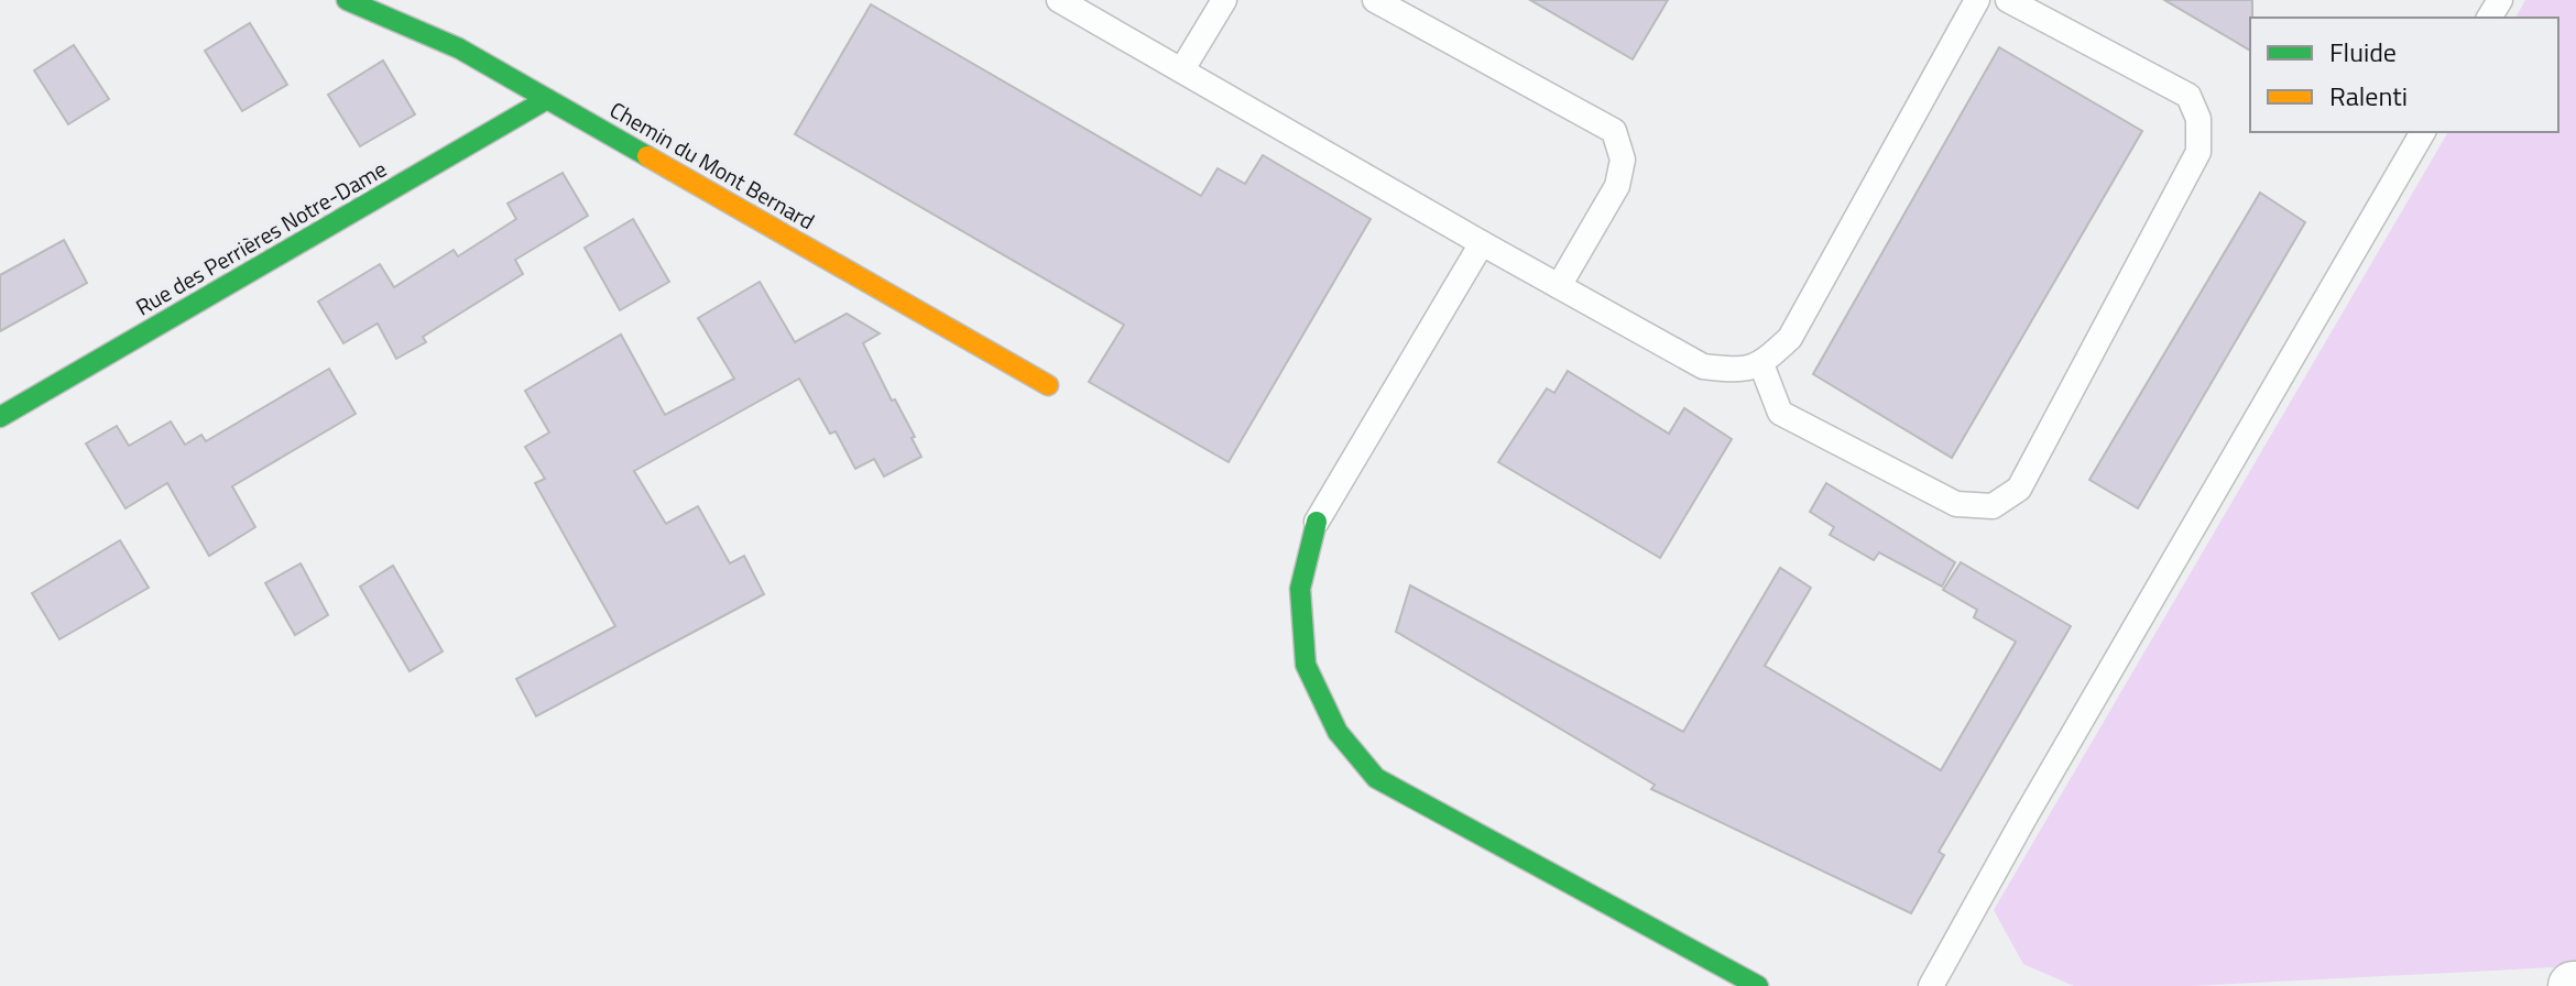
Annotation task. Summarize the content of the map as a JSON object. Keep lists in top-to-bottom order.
{
  "streets": {
    "street": ["Chemin du Mont Bernard", "Rue des Perrières Notre-Dame"]
  },
  "crossings": [
    ["Chemin du Mont Bernard", "Rue des Perrières Notre-Dame"]
  ],
  "legend": ["Fluide", "Ralenti"]
}
